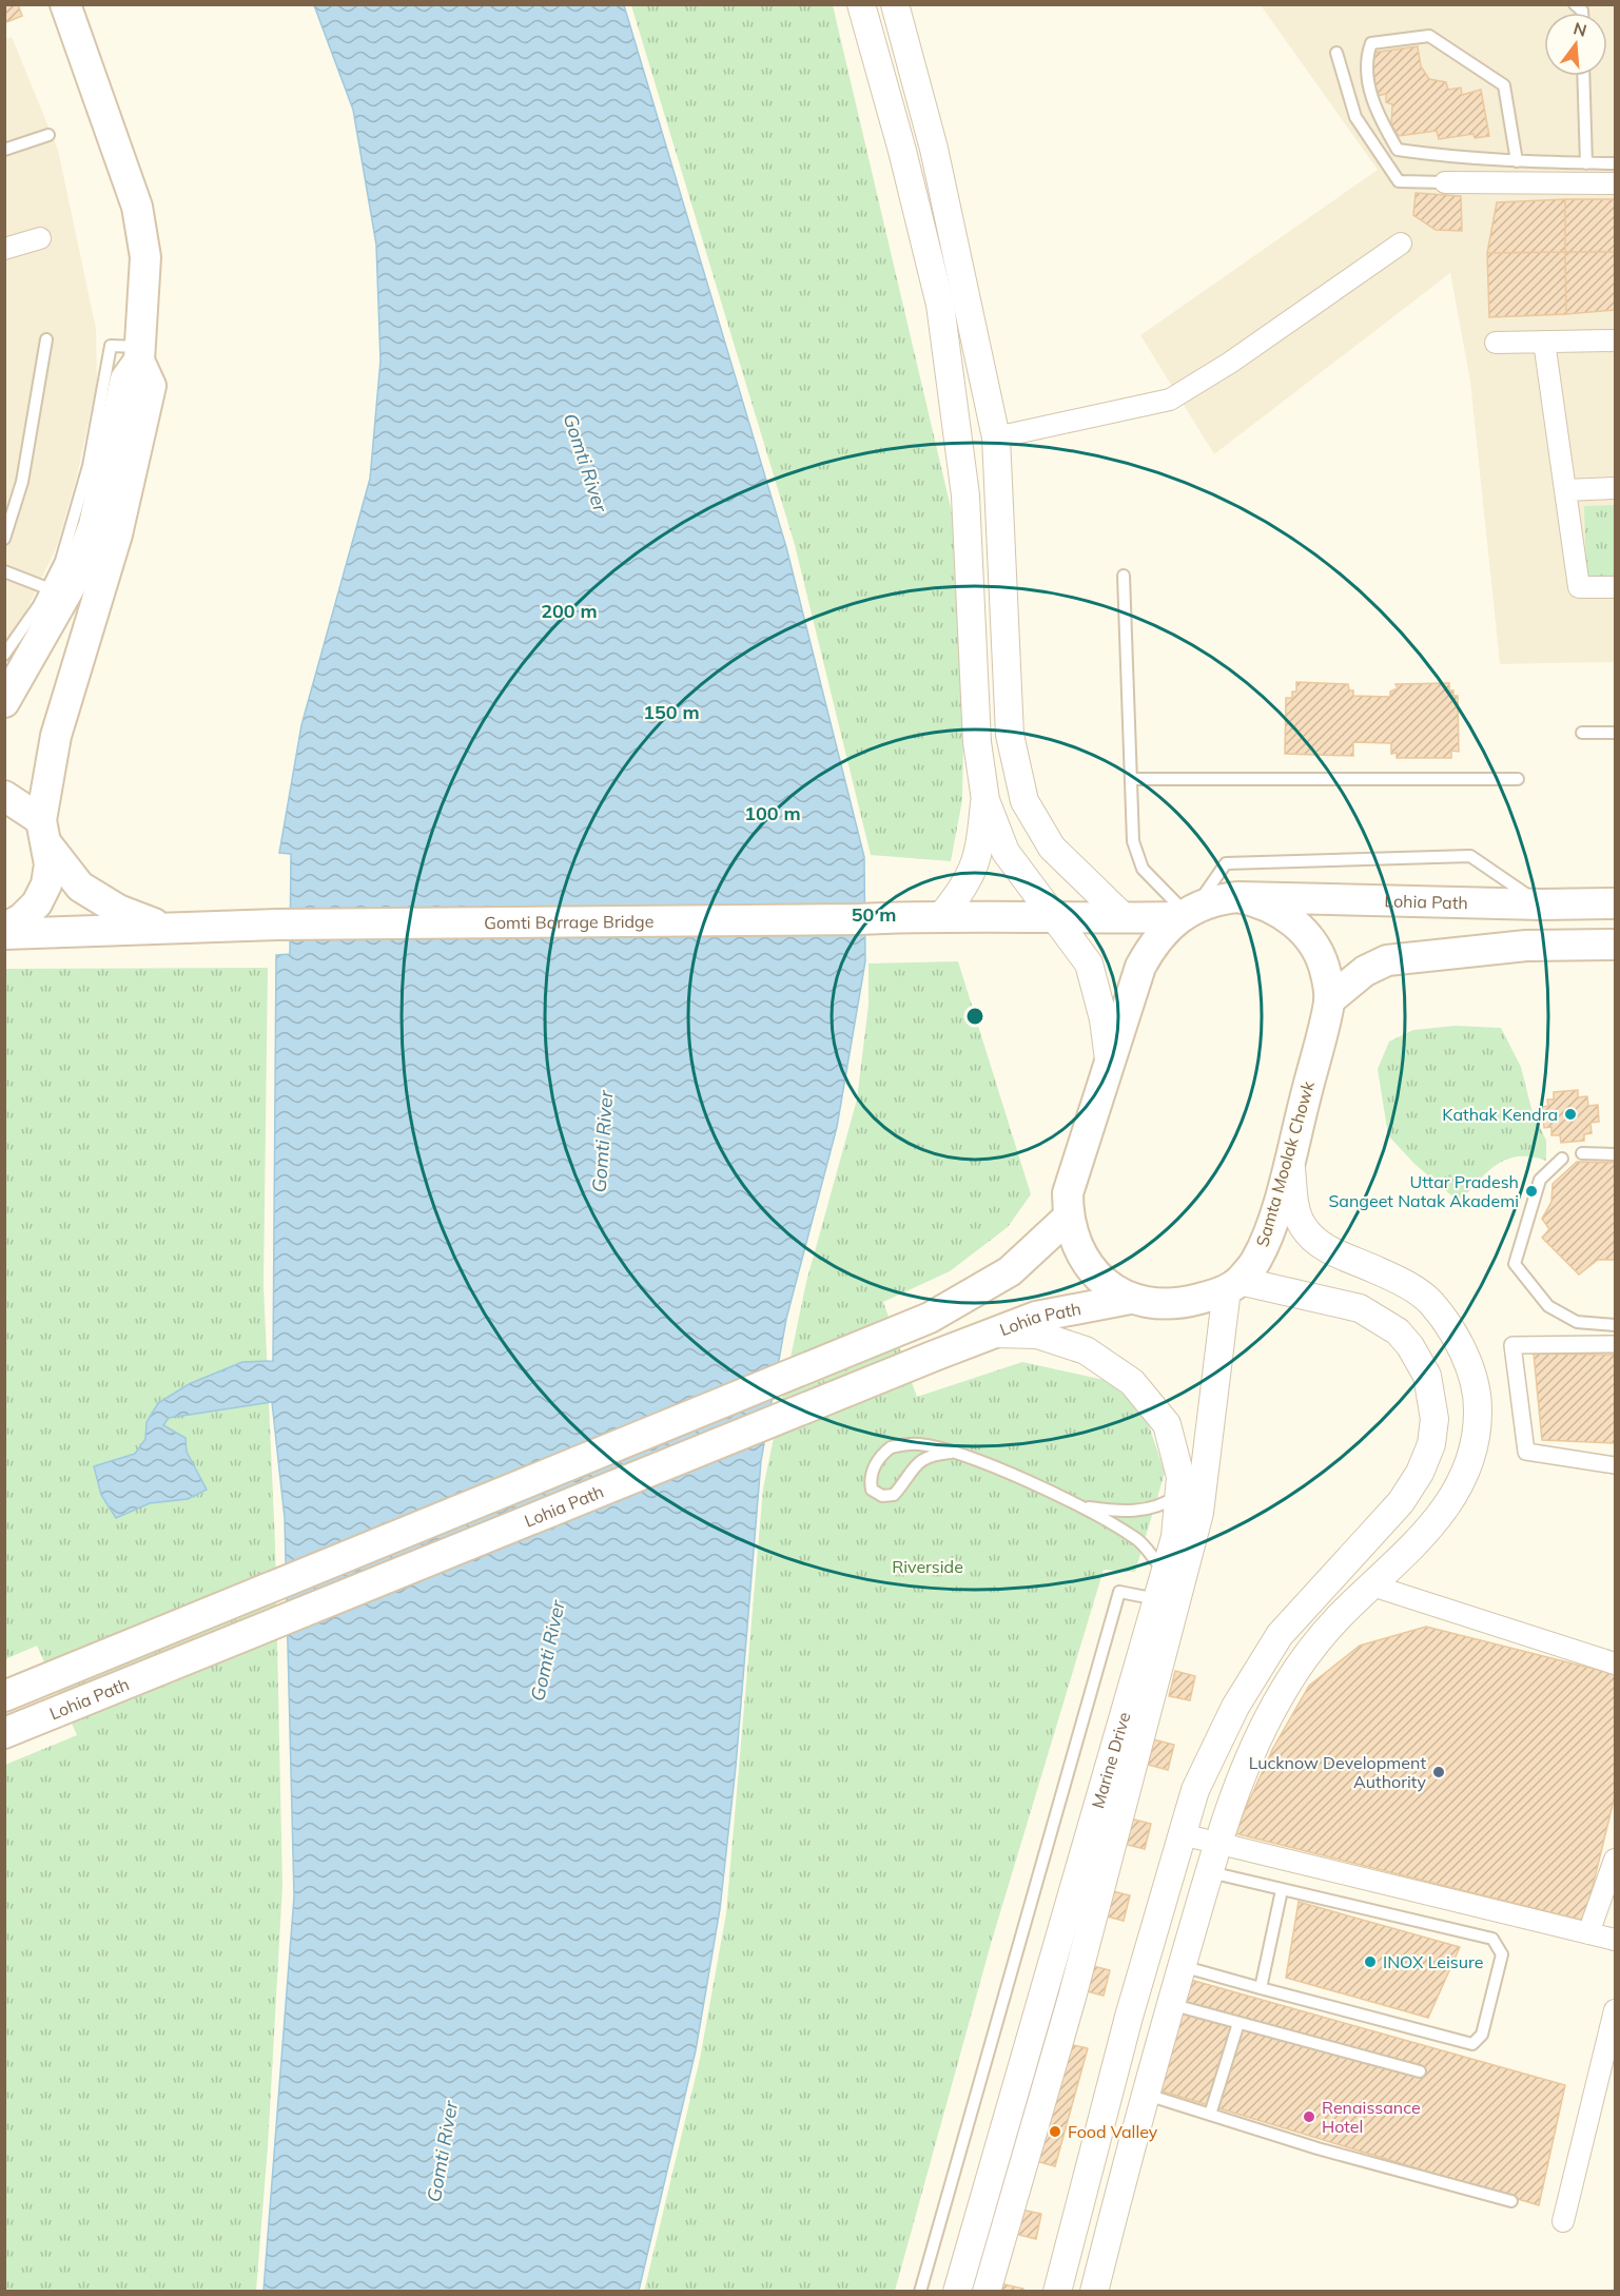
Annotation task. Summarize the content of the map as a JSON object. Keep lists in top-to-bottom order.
{
  "streets": {
    "main road": ["Lohia Path", "Gomti Barrage Bridge", "Samta Moolak Chowk"],
    "street": ["Marine Drive"]
  },
  "crossings": [
    ["Lohia Path", "Samta Moolak Chowk"],
    ["Lohia Path", "Marine Drive"],
    ["Gomti Barrage Bridge", "Samta Moolak Chowk"],
    ["Samta Moolak Chowk", "Marine Drive"]
  ],
  "water": ["Gomti River"],
  "parks": ["Riverside"],
  "places": [
    "Kathak Kendra",
    "Uttar Pradesh Sangeet Natak Akademi",
    "Lucknow Development Authority",
    "INOX Leisure",
    "Renaissance Hotel",
    "Food Valley"
  ],
  "north": "top",
  "rings": [
    "200 m",
    "150 m",
    "100 m",
    "50 m"
  ]
}
